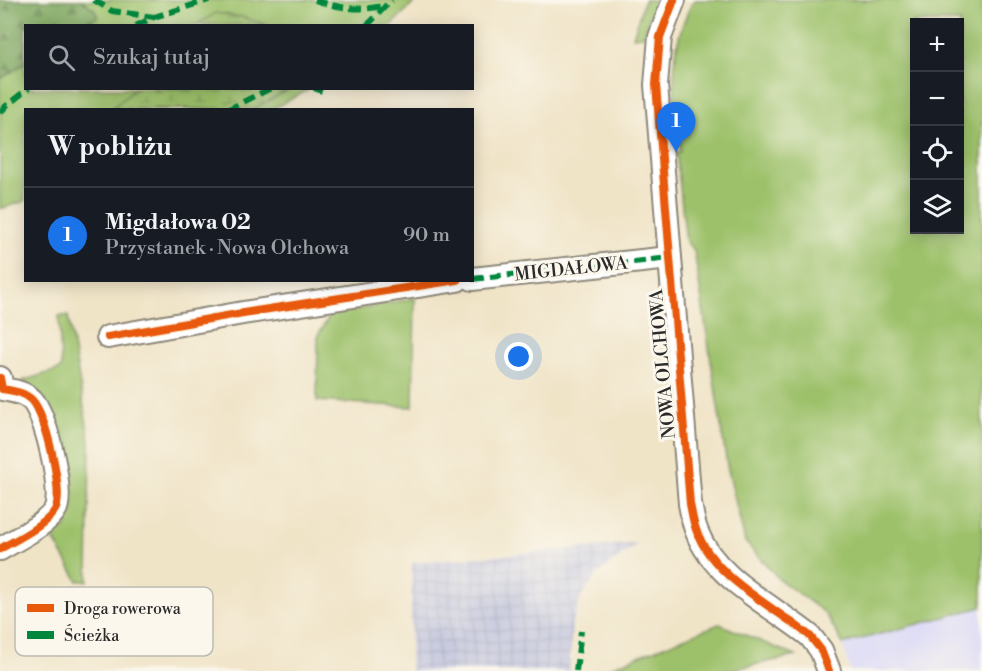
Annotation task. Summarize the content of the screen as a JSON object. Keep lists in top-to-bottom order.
{
  "streets": {
    "street": ["MIGDAŁOWA", "NOWA OLCHOWA"]
  },
  "crossings": [
    ["MIGDAŁOWA", "NOWA OLCHOWA"]
  ],
  "legend": ["Droga rowerowa", "Ścieżka"],
  "page": {
    "map_buttons": ["+", "−"],
    "search": "Szukaj tutaj",
    "pins": "1",
    "heading": "W pobliżu",
    "list": [
      {
        "mark": "1",
        "name": "Migdałowa 02",
        "note": "Przystanek · Nowa Olchowa",
        "value": "90 m"
      }
    ]
  }
}
